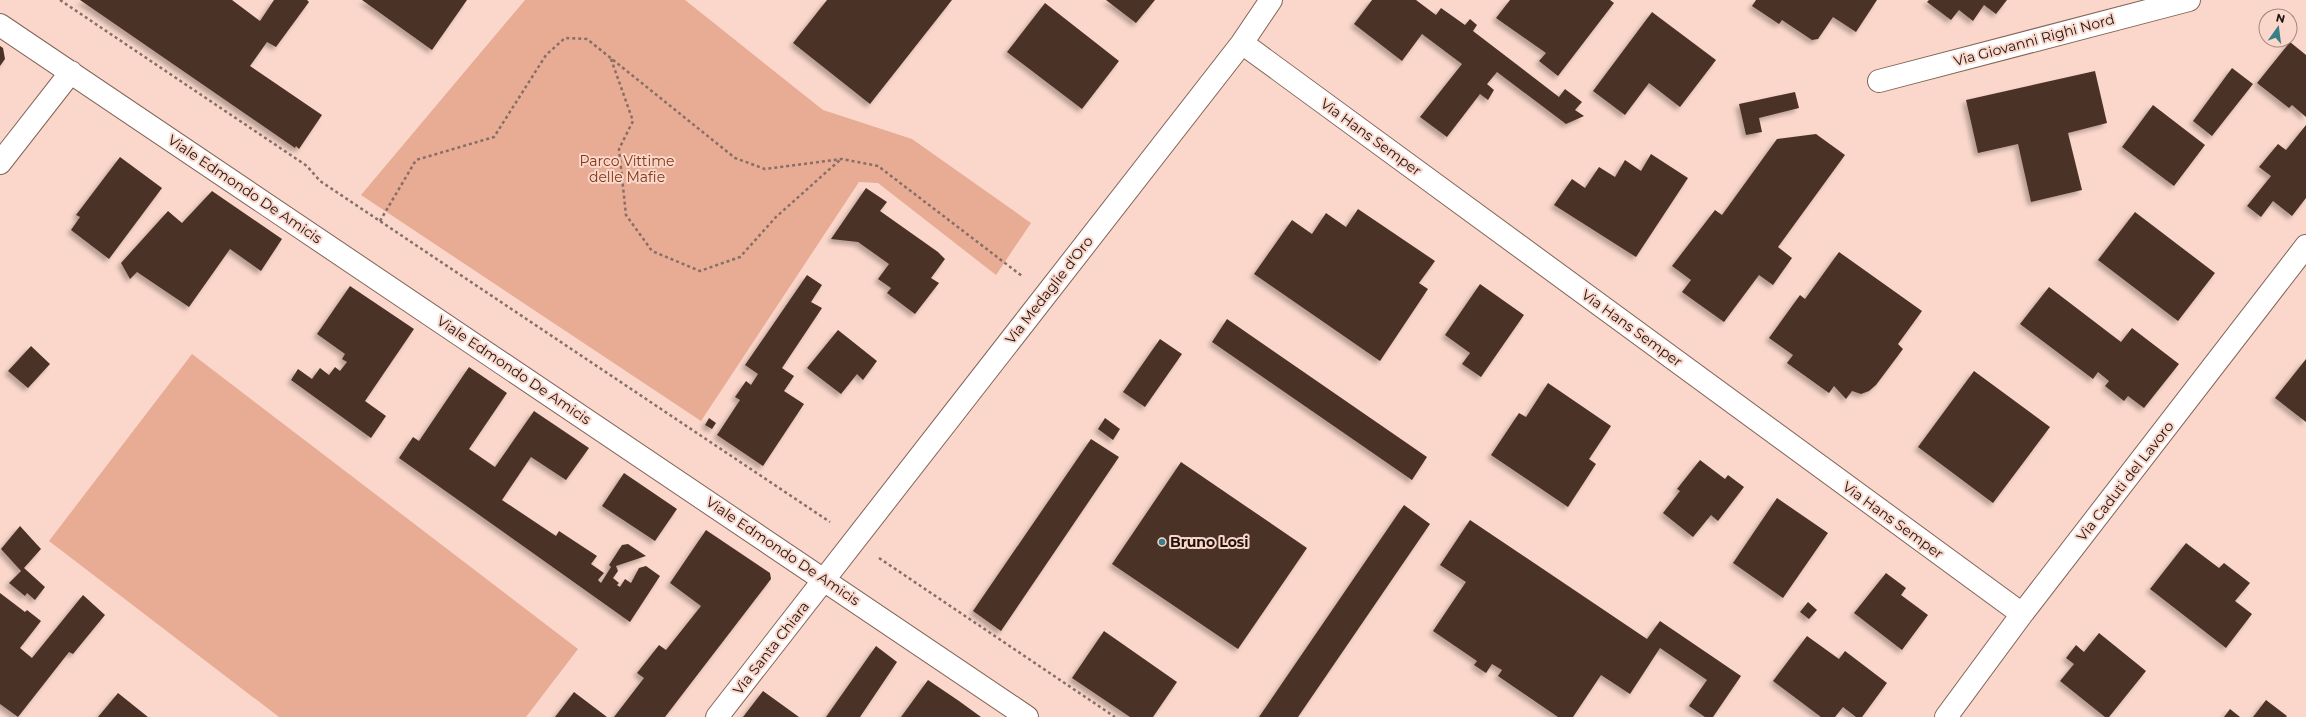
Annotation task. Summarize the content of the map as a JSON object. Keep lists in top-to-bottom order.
{
  "streets": {
    "street": [
      "Via Giovanni Righi Nord",
      "Via Hans Semper",
      "Viale Edmondo De Amicis",
      "Via Medaglie d'Oro",
      "Via Caduti del Lavoro",
      "Via Santa Chiara"
    ]
  },
  "crossings": [
    ["Via Hans Semper", "Via Medaglie d'Oro"],
    ["Via Hans Semper", "Via Caduti del Lavoro"],
    ["Viale Edmondo De Amicis", "Via Medaglie d'Oro"],
    ["Viale Edmondo De Amicis", "Via Santa Chiara"],
    ["Via Medaglie d'Oro", "Via Santa Chiara"]
  ],
  "parks": ["Parco Vittime delle Mafie"],
  "places": ["Bruno Losi"],
  "north": "top"
}
